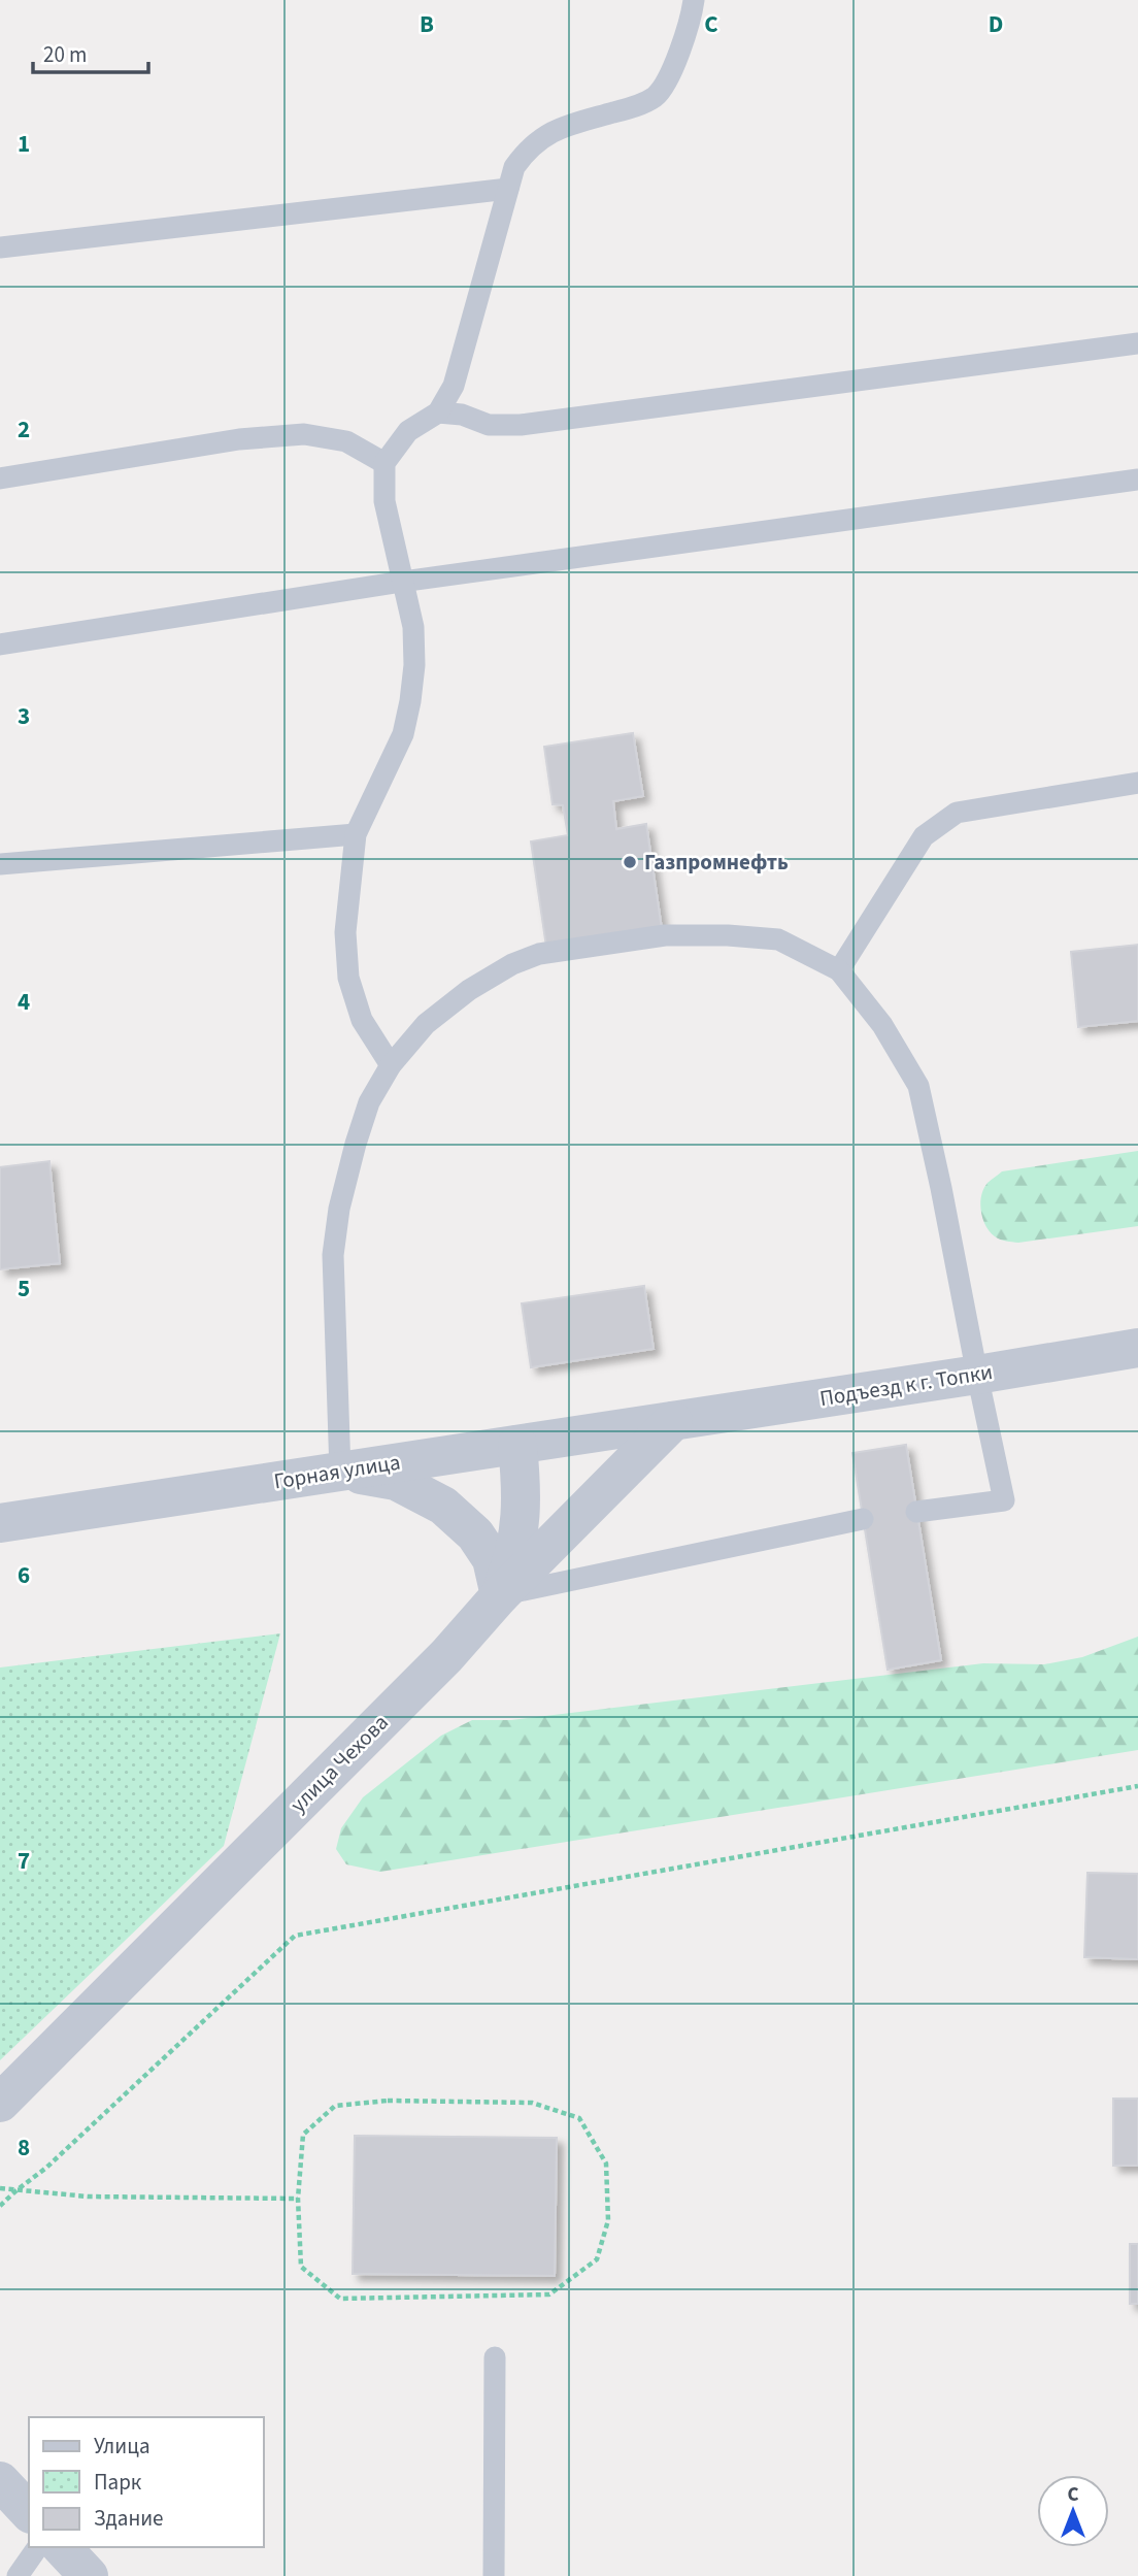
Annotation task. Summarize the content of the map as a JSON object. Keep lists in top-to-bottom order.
{
  "streets": {
    "street": ["Подъезд к г. Топки", "Горная улица", "улица Чехова"]
  },
  "crossings": [
    ["Подъезд к г. Топки", "Горная улица"],
    ["Подъезд к г. Топки", "улица Чехова"],
    ["Горная улица", "улица Чехова"]
  ],
  "places": ["Газпромнефть"],
  "legend": ["Улица", "Парк", "Здание"],
  "scale_bar": "20 m",
  "north": "top",
  "grid": {
    "columns": ["B", "C", "D"],
    "rows": [
      "1",
      "2",
      "3",
      "4",
      "5",
      "6",
      "7",
      "8"
    ]
  }
}
